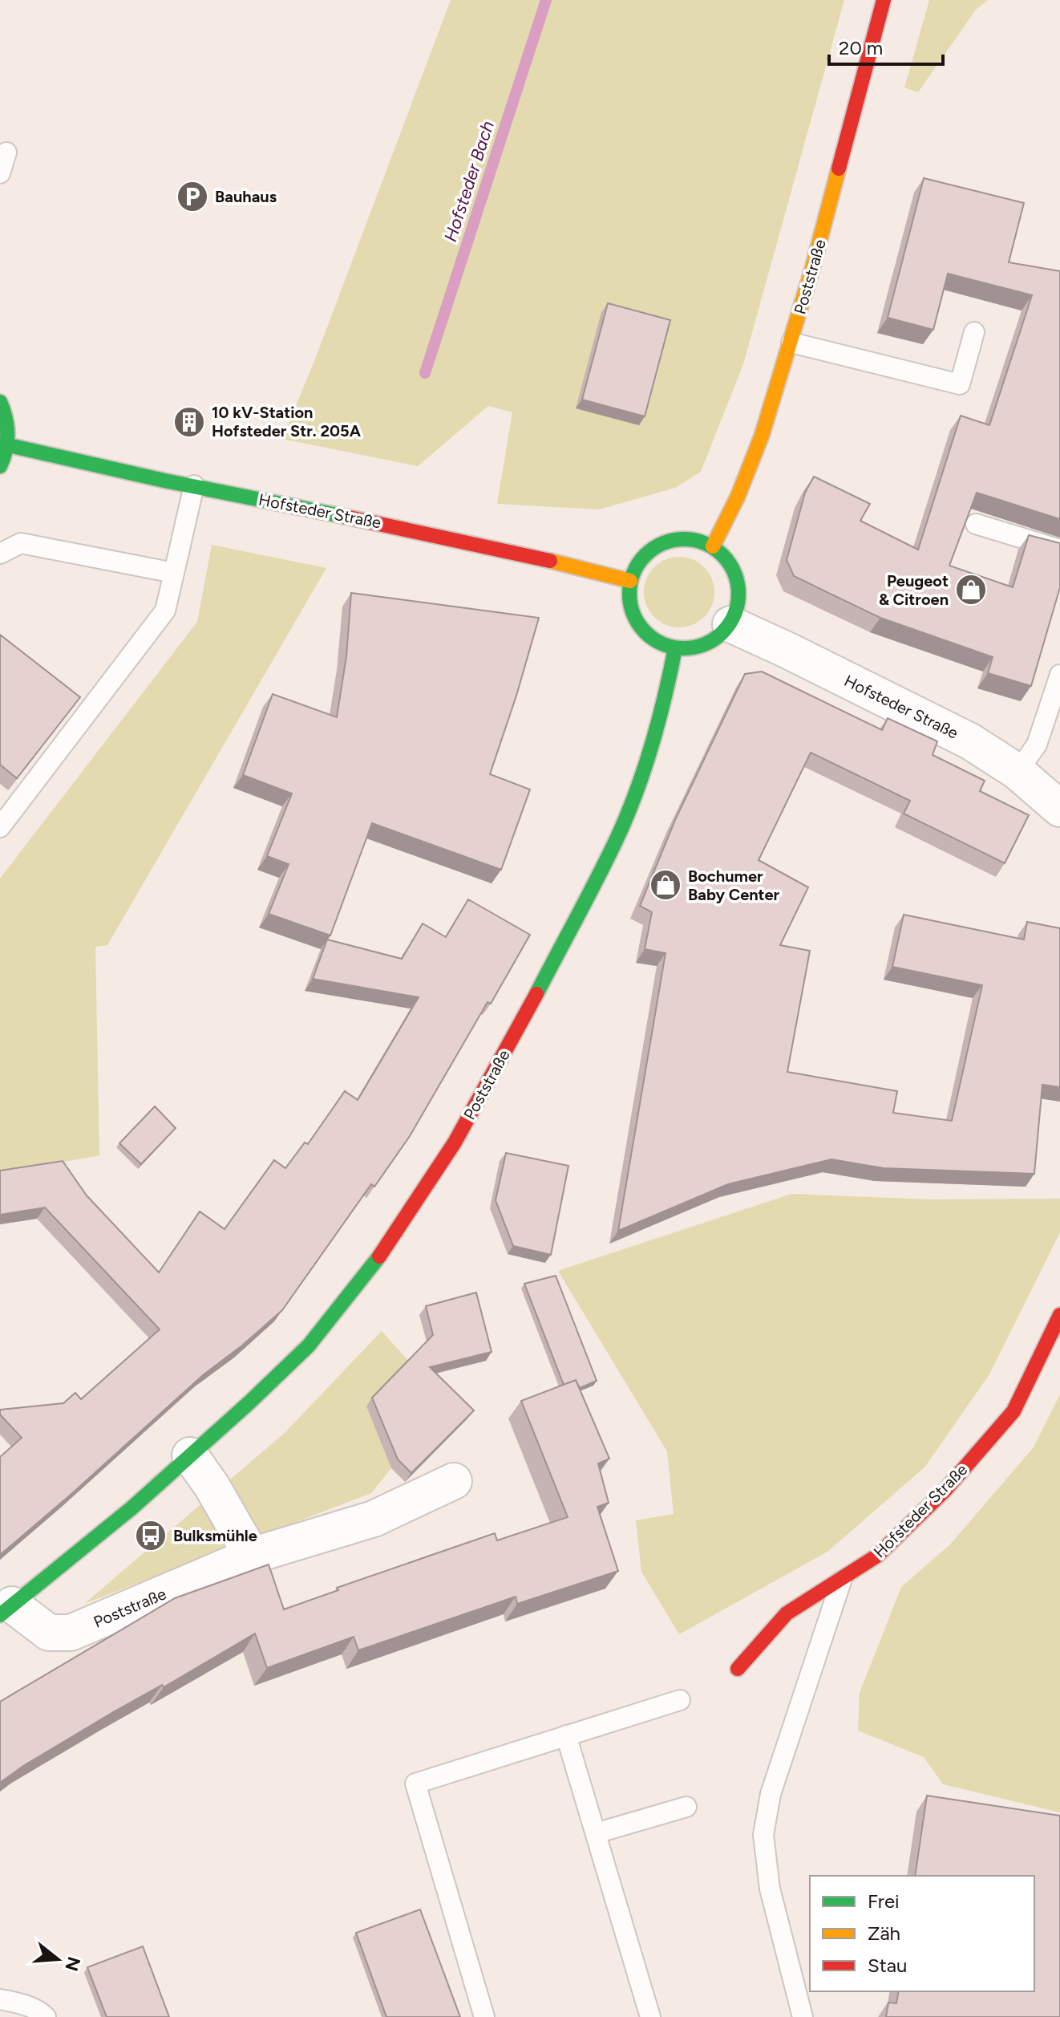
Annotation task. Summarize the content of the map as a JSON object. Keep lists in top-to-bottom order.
{
  "streets": {
    "street": ["Poststraße", "Hofsteder Straße"]
  },
  "crossings": [
    ["Poststraße", "Hofsteder Straße"]
  ],
  "water": ["Hofsteder Bach"],
  "places": {
    "parking": ["Bauhaus"],
    "building": ["10 kV-Station Hofsteder Str. 205A"],
    "shop": ["Peugeot & Citroen", "Bochumer Baby Center"],
    "bus stop": ["Bulksmühle"]
  },
  "legend": ["Frei", "Zäh", "Stau"],
  "scale_bar": "20 m",
  "north": "right"
}
